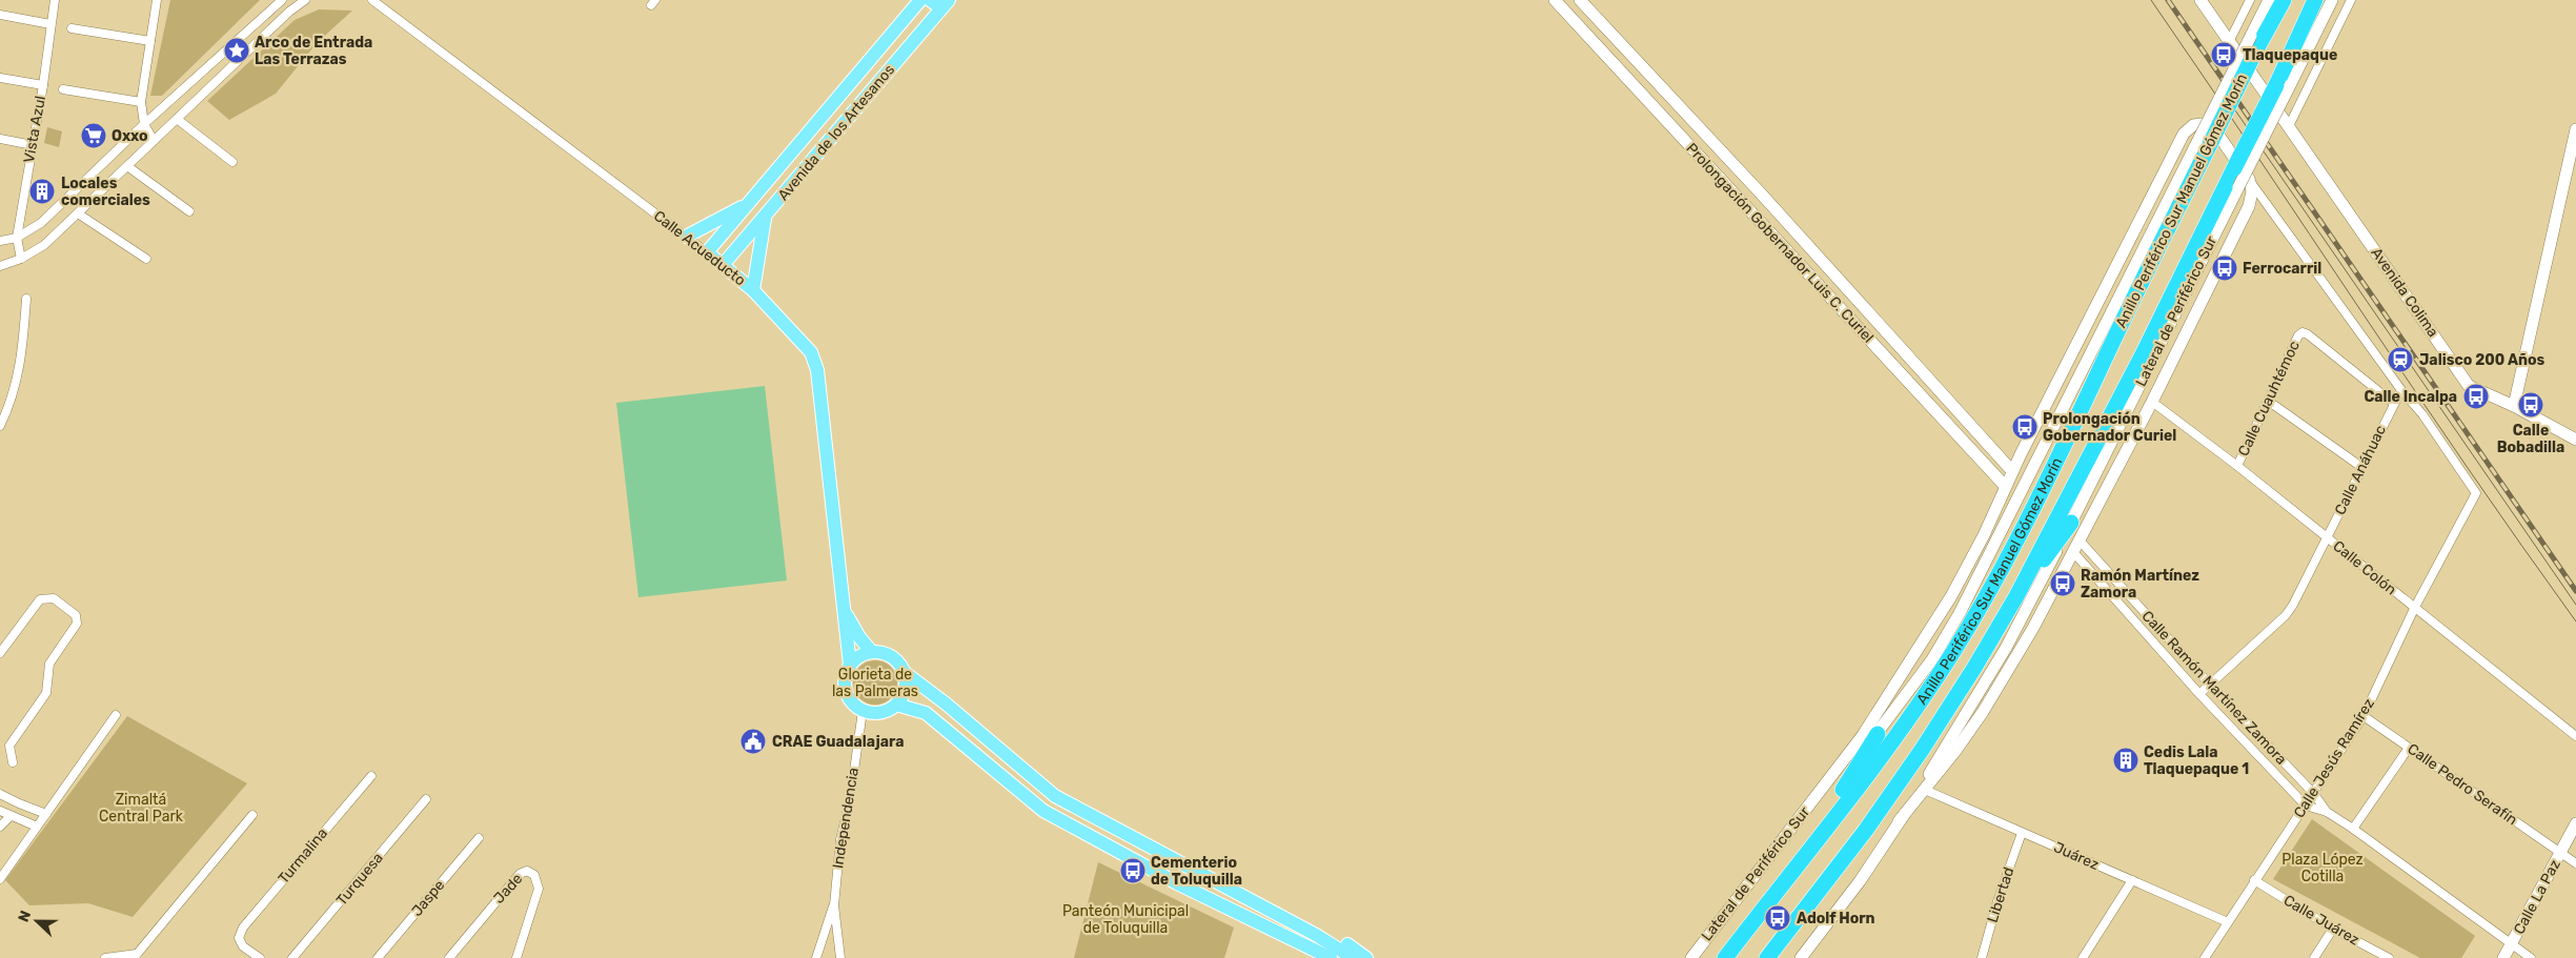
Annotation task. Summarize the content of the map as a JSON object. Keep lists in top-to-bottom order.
{
  "streets": {
    "highway": ["Anillo Periférico Sur Manuel Gómez Morín"],
    "main road": ["Avenida de los Artesanos", "Calle Acueducto"],
    "street": [
      "Vista Azul",
      "Prolongación Gobernador Luis C. Curiel",
      "Avenida Colima",
      "Lateral de Periférico Sur",
      "Calle Cuauhtémoc",
      "Calle Anáhuac",
      "Calle Colón",
      "Calle Ramón Martínez Zamora",
      "Calle Jesús Ramírez",
      "Calle Pedro Serafín",
      "Independencia",
      "Turmalina",
      "Juárez",
      "Turquesa",
      "Jade",
      "Libertad",
      "Calle La Paz",
      "Jaspe",
      "Calle Juárez"
    ]
  },
  "crossings": [
    ["Avenida de los Artesanos", "Calle Acueducto"],
    ["Anillo Periférico Sur Manuel Gómez Morín", "Lateral de Periférico Sur"],
    ["Calle Acueducto", "Independencia"],
    ["Calle Cuauhtémoc", "Calle Anáhuac"],
    ["Calle Cuauhtémoc", "Calle Colón"],
    ["Calle Anáhuac", "Calle Colón"],
    ["Calle Anáhuac", "Calle Ramón Martínez Zamora"],
    ["Calle Anáhuac", "Calle Jesús Ramírez"],
    ["Calle Colón", "Calle Jesús Ramírez"],
    ["Calle Ramón Martínez Zamora", "Calle Jesús Ramírez"],
    ["Calle Ramón Martínez Zamora", "Calle La Paz"],
    ["Calle Jesús Ramírez", "Calle Pedro Serafín"],
    ["Calle Jesús Ramírez", "Juárez"],
    ["Calle Jesús Ramírez", "Calle Juárez"],
    ["Calle Pedro Serafín", "Calle La Paz"],
    ["Juárez", "Libertad"]
  ],
  "parks": [
    "Glorieta de las Palmeras",
    "Zimaltá Central Park",
    "Plaza López Cotilla",
    "Panteón Municipal de Toluquilla"
  ],
  "places": {
    "place": ["Arco de Entrada Las Terrazas"],
    "bus stop": [
      "Tlaquepaque",
      "Ferrocarril",
      "Calle Incalpa",
      "Calle Bobadilla",
      "Prolongación Gobernador Curiel",
      "Ramón Martínez Zamora",
      "Cementerio de Toluquilla",
      "Adolf Horn"
    ],
    "supermarket": ["Oxxo"],
    "building": ["Locales comerciales", "Cedis Lala Tlaquepaque 1"],
    "station": ["Jalisco 200 Años"],
    "public building": ["CRAE Guadalajara"]
  },
  "north": "left"
}
